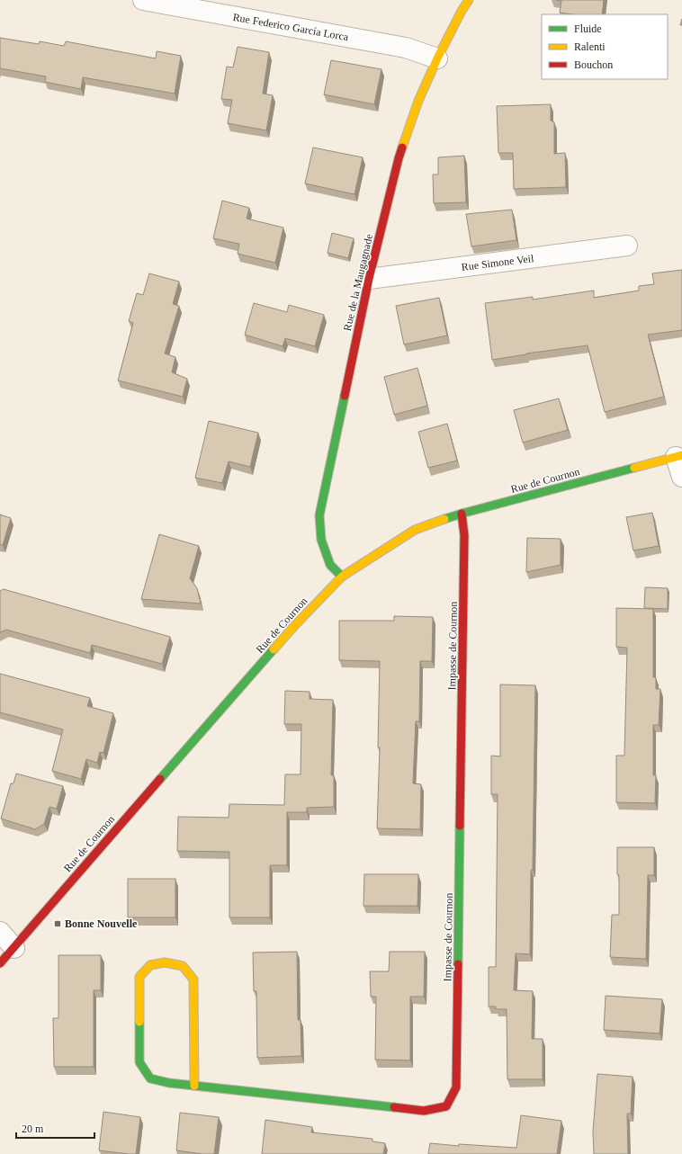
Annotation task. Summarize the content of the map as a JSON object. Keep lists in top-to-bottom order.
{
  "streets": {
    "street": [
      "Rue Federico García Lorca",
      "Rue Simone Veil",
      "Rue de la Maugagnade",
      "Rue de Cournon",
      "Impasse de Cournon"
    ]
  },
  "crossings": [
    ["Rue Federico García Lorca", "Rue de la Maugagnade"],
    ["Rue Simone Veil", "Rue de la Maugagnade"],
    ["Rue de la Maugagnade", "Rue de Cournon"],
    ["Rue de Cournon", "Impasse de Cournon"]
  ],
  "places": {
    "transit": ["Bonne Nouvelle"]
  },
  "legend": ["Fluide", "Ralenti", "Bouchon"],
  "scale_bar": "20 m"
}
